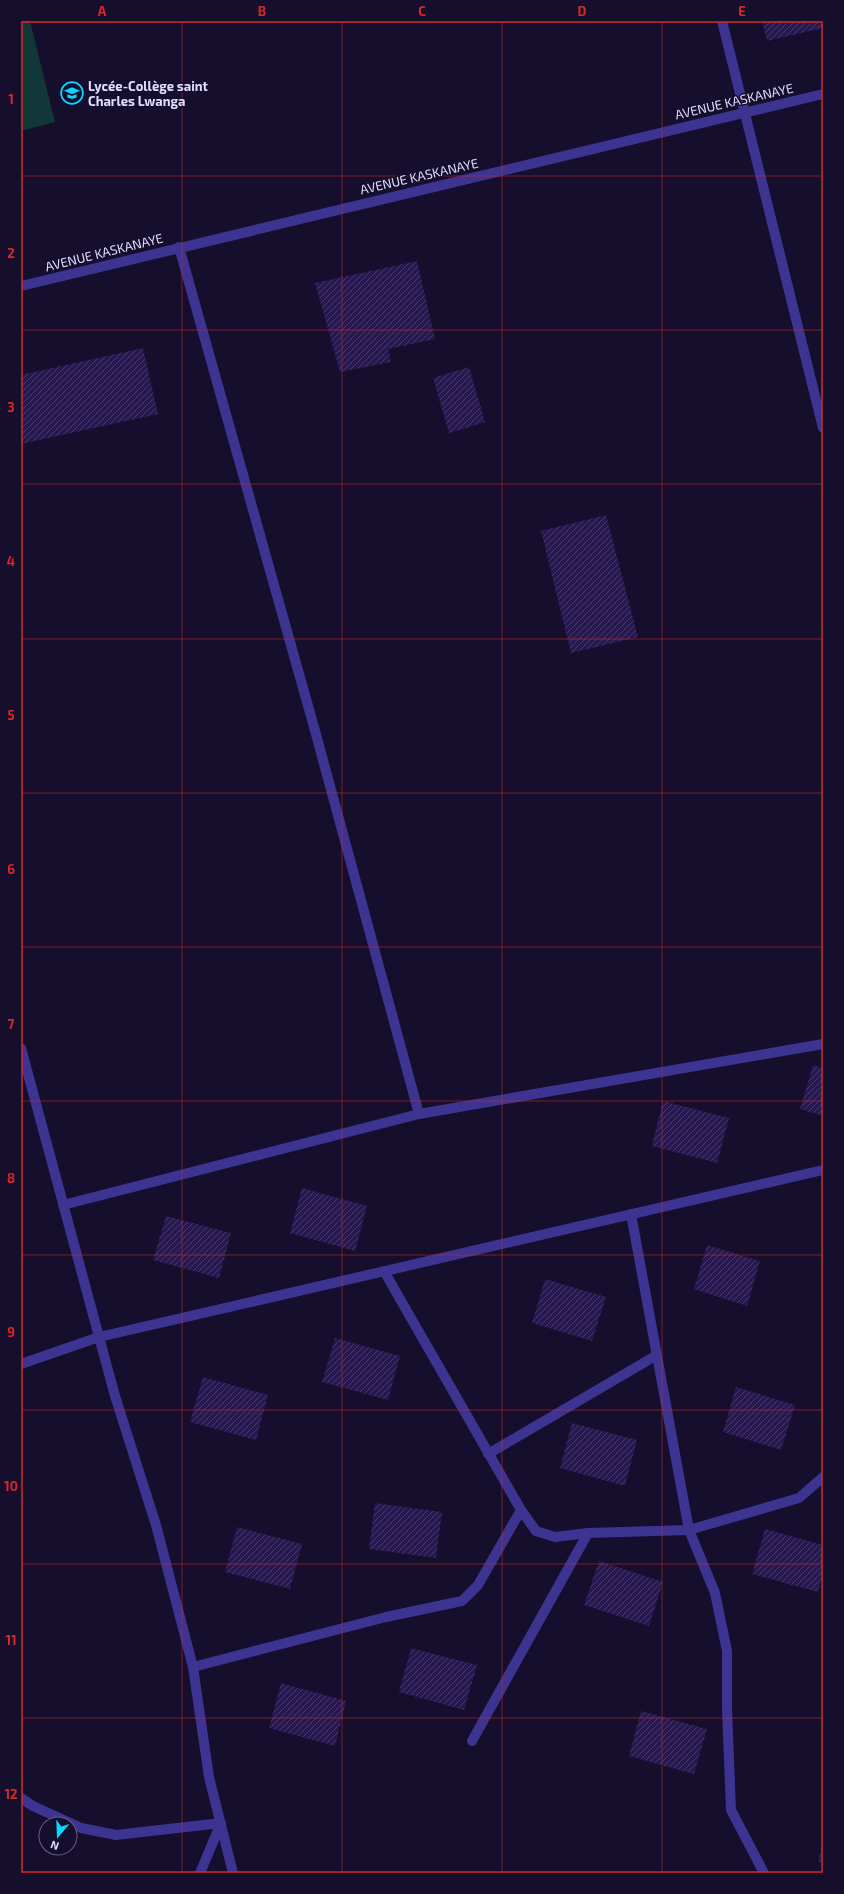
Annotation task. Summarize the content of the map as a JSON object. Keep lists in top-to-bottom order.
{
  "streets": {
    "street": ["AVENUE KASKANAYE"]
  },
  "places": {
    "school or university": ["Lycée-Collège saint Charles Lwanga"]
  },
  "north": "bottom",
  "grid": {
    "columns": [
      "A",
      "B",
      "C",
      "D",
      "E"
    ],
    "rows": [
      "1",
      "2",
      "3",
      "4",
      "5",
      "6",
      "7",
      "8",
      "9",
      "10",
      "11",
      "12"
    ]
  }
}
